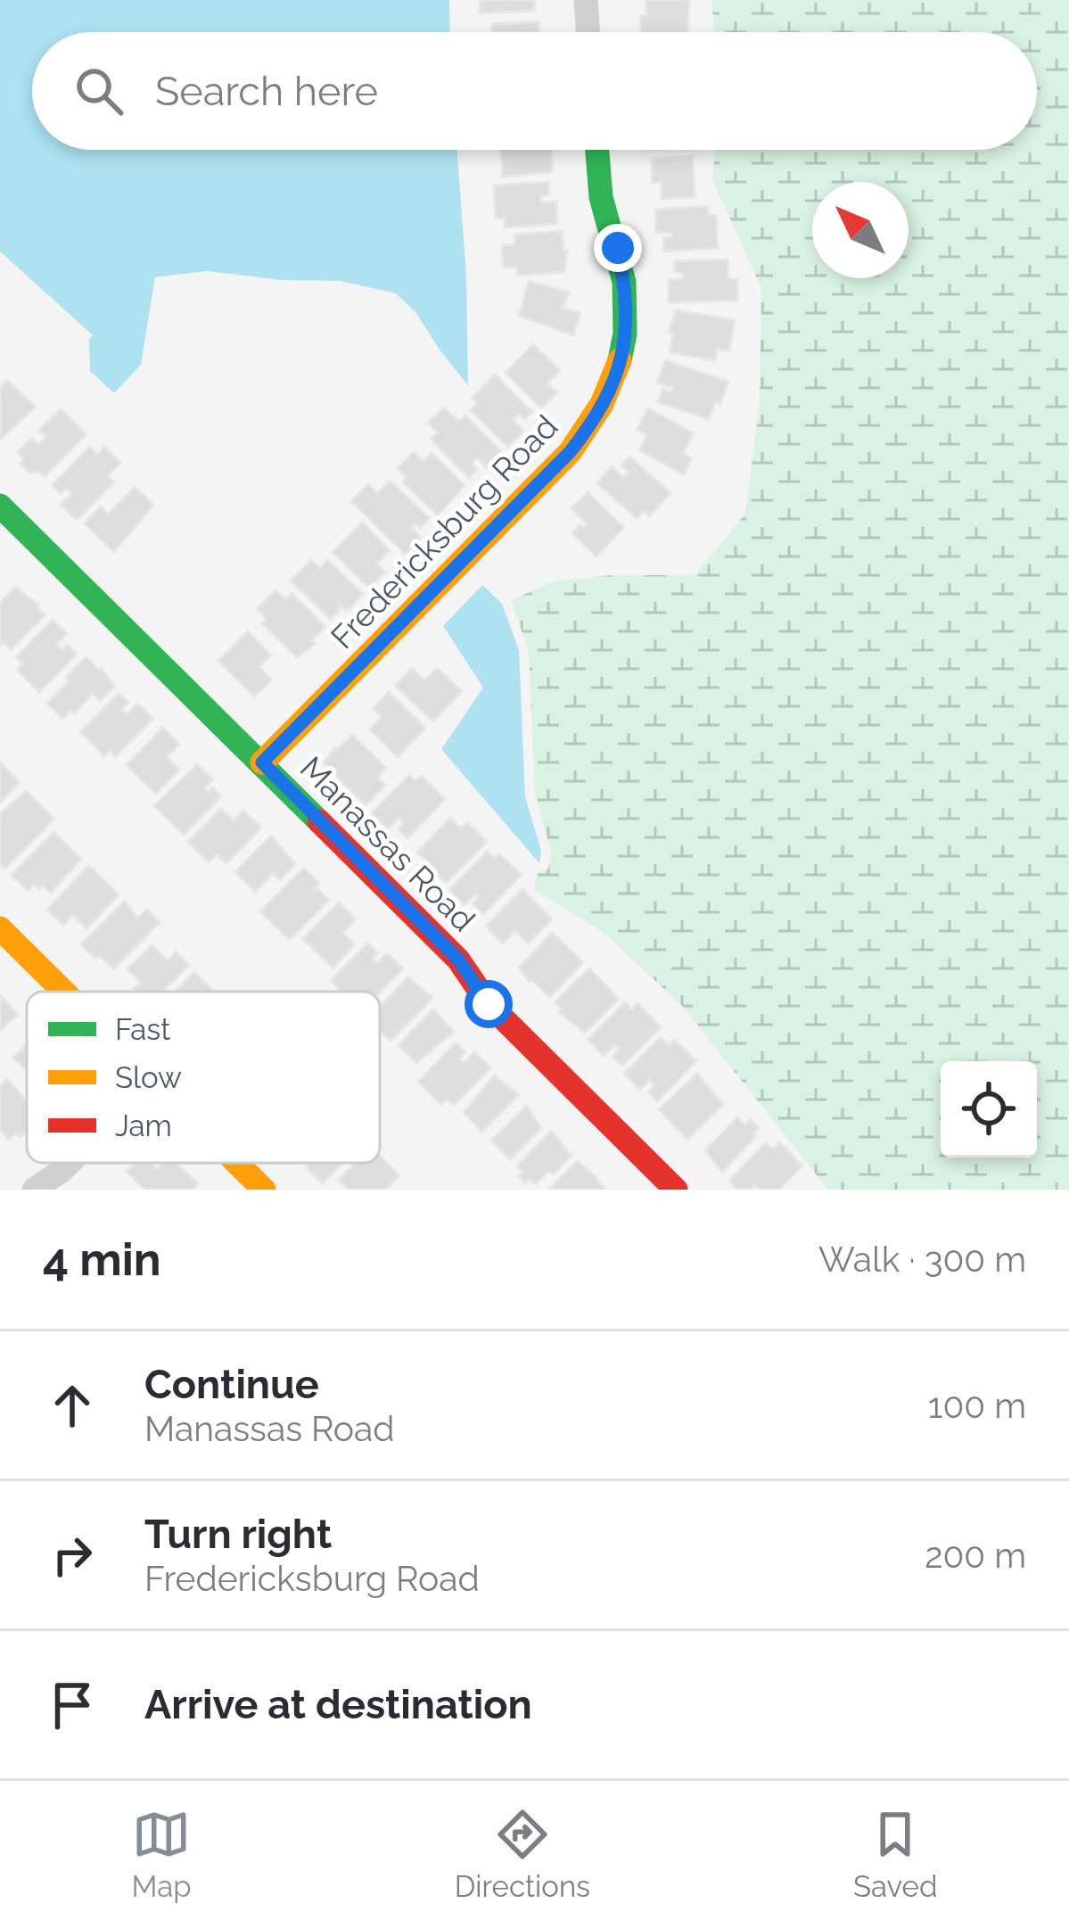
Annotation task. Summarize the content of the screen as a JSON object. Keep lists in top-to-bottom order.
{
  "streets": {
    "street": ["Fredericksburg Road", "Manassas Road"]
  },
  "crossings": [
    ["Fredericksburg Road", "Manassas Road"]
  ],
  "legend": ["Fast", "Slow", "Jam"],
  "north": "top left",
  "page": {
    "search": "Search here",
    "heading": ["4 min", "Walk · 300 m"],
    "list": [
      ["Continue", "Manassas Road", "100 m"],
      ["Turn right", "Fredericksburg Road", "200 m"],
      "Arrive at destination"
    ],
    "nav": ["Map", "Directions", "Saved"]
  }
}
